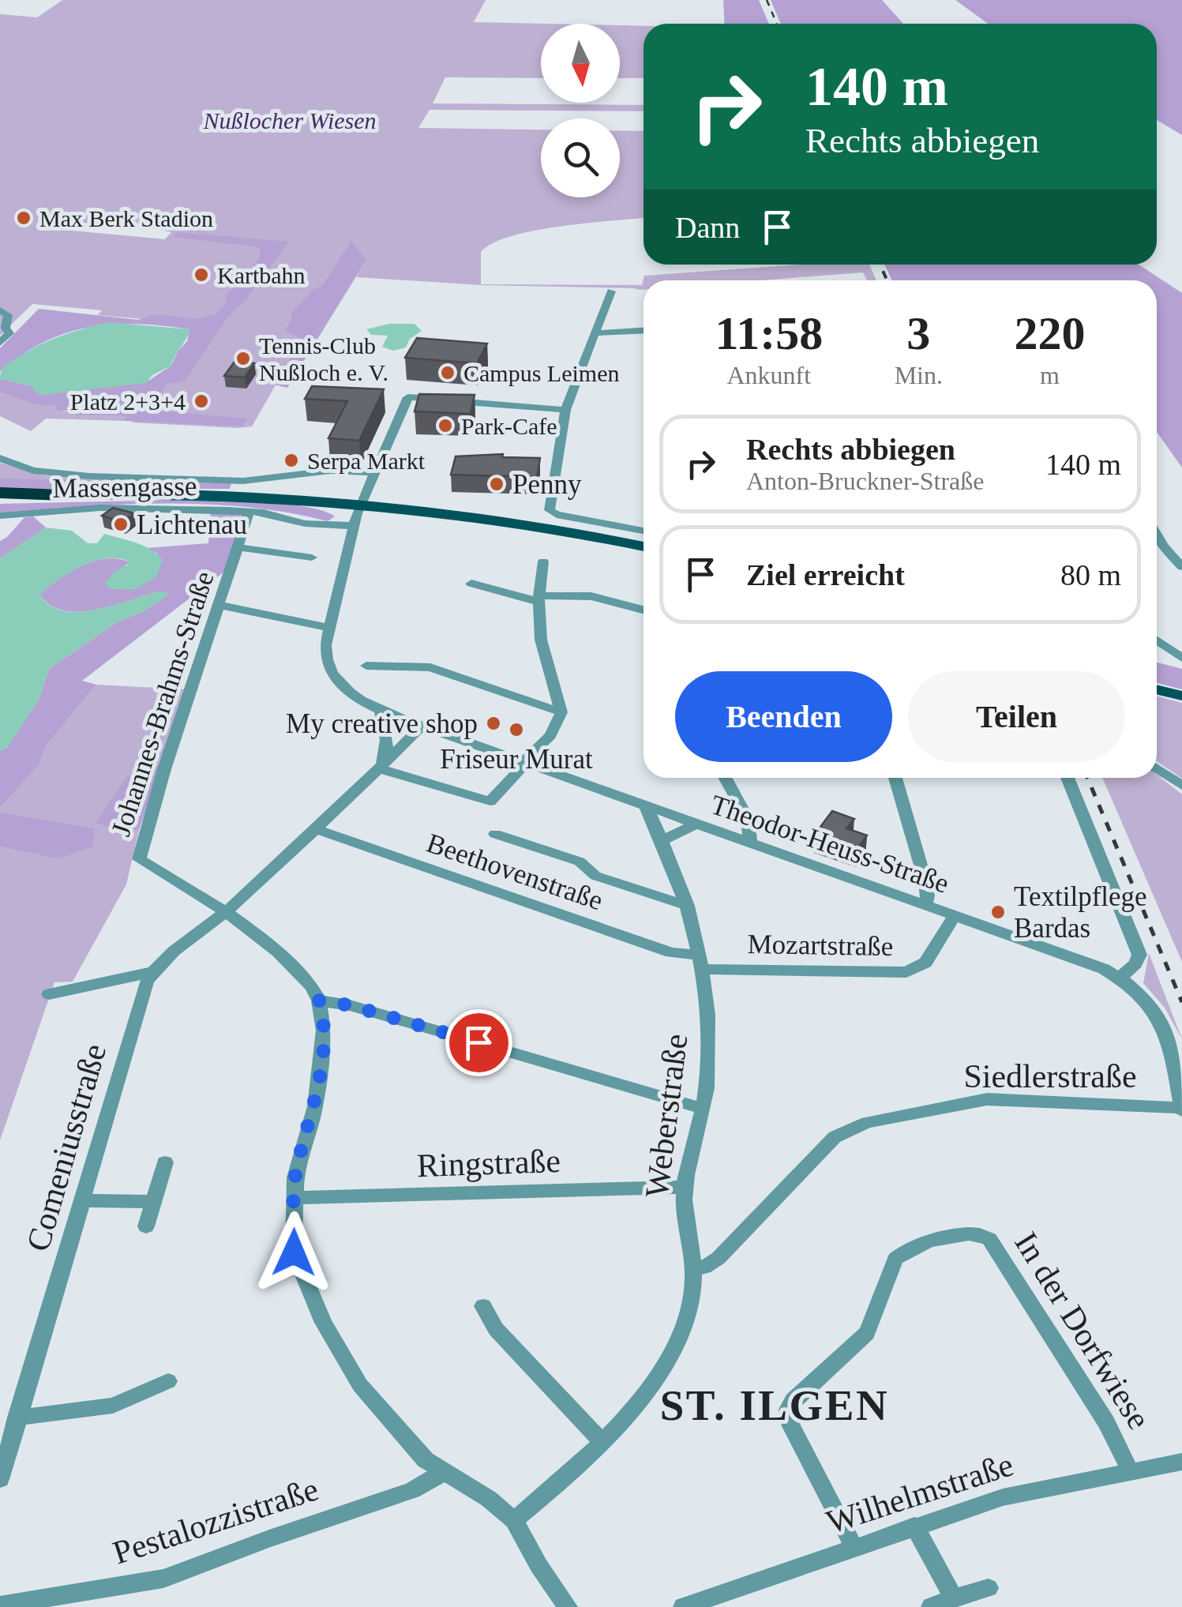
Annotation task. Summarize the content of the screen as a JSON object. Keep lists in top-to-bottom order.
{
  "streets": {
    "street": [
      "Massengasse",
      "Johannes-Brahms-Straße",
      "Theodor-Heuss-Straße",
      "Beethovenstraße",
      "Mozartstraße",
      "Siedlerstraße",
      "Weberstraße",
      "Comeniusstraße",
      "Ringstraße",
      "In der Dorfwiese",
      "Wilhelmstraße",
      "Pestalozzistraße"
    ]
  },
  "crossings": [
    ["Massengasse", "Johannes-Brahms-Straße"],
    ["Massengasse", "Theodor-Heuss-Straße"],
    ["Johannes-Brahms-Straße", "Comeniusstraße"],
    ["Theodor-Heuss-Straße", "Mozartstraße"],
    ["Theodor-Heuss-Straße", "Siedlerstraße"],
    ["Theodor-Heuss-Straße", "Weberstraße"],
    ["Theodor-Heuss-Straße", "Comeniusstraße"],
    ["Beethovenstraße", "Mozartstraße"],
    ["Beethovenstraße", "Weberstraße"],
    ["Beethovenstraße", "Comeniusstraße"],
    ["Mozartstraße", "Weberstraße"],
    ["Siedlerstraße", "Weberstraße"],
    ["Weberstraße", "Ringstraße"],
    ["In der Dorfwiese", "Wilhelmstraße"]
  ],
  "districts": ["ST. ILGEN"],
  "parks": ["Nußlocher Wiesen"],
  "places": [
    "Max Berk Stadion",
    "Kartbahn",
    "Tennis-Club Nußloch e. V.",
    "Campus Leimen",
    "Platz 2+3+4",
    "Park-Cafe",
    "Serpa Markt",
    "Penny",
    "Lichtenau",
    "My creative shop",
    "Friseur Murat",
    "Textilpflege Bardas"
  ],
  "north": "bottom",
  "page": {
    "turn": ["140 m", "Rechts abbiegen"],
    "then": "Dann",
    "eta": [
      "11:58",
      "Ankunft",
      "3",
      "Min.",
      "220",
      "m"
    ],
    "list": [
      {
        "name": "Rechts abbiegen",
        "note": "Anton-Bruckner-Straße",
        "value": "140 m"
      },
      {
        "name": "Ziel erreicht",
        "value": "80 m"
      }
    ],
    "buttons": ["Beenden", "Teilen"]
  }
}
